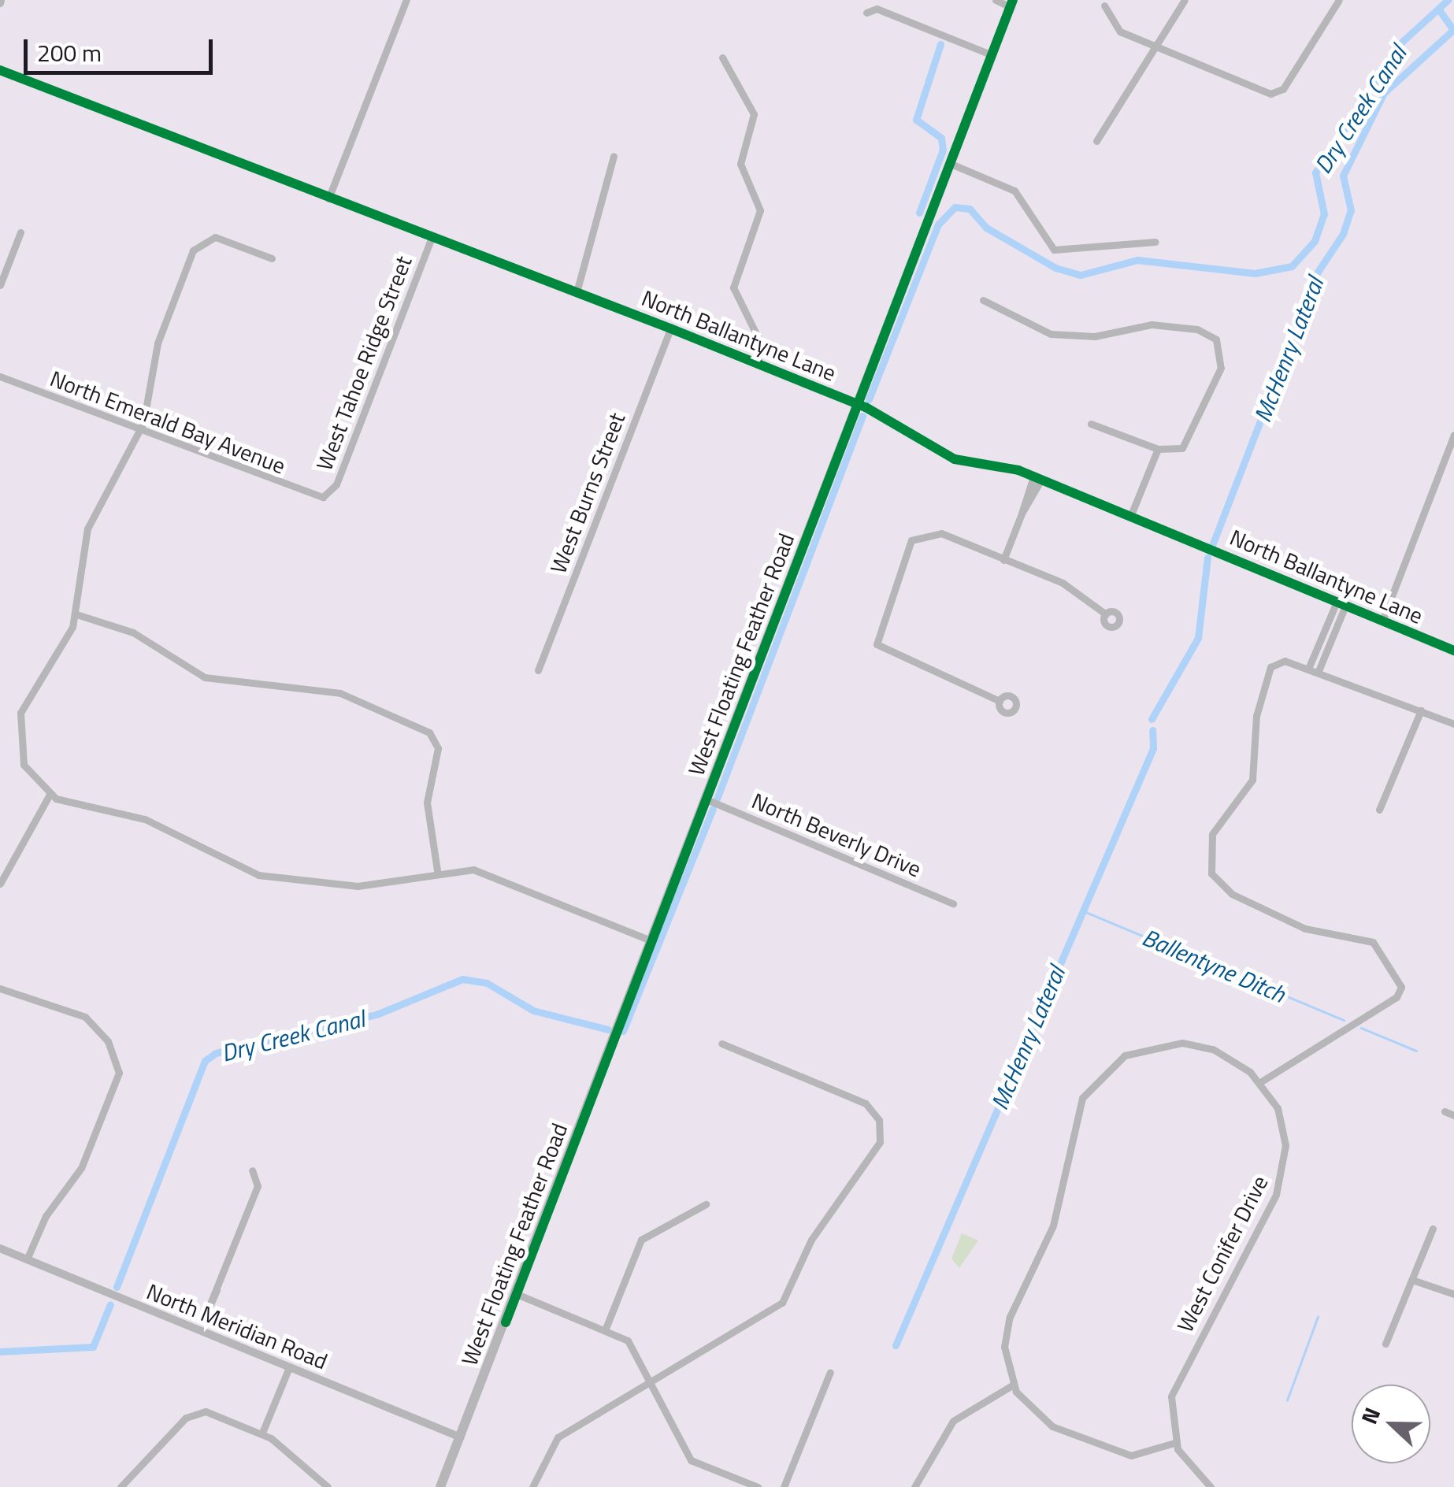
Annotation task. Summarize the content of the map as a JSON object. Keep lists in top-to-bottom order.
{
  "streets": {
    "main road": ["West Floating Feather Road"],
    "street": [
      "North Ballantyne Lane",
      "West Tahoe Ridge Street",
      "North Emerald Bay Avenue",
      "West Burns Street",
      "North Beverly Drive",
      "West Conifer Drive",
      "North Meridian Road"
    ]
  },
  "crossings": [
    ["North Ballantyne Lane", "West Tahoe Ridge Street"],
    ["North Ballantyne Lane", "West Burns Street"],
    ["North Ballantyne Lane", "West Floating Feather Road"],
    ["West Tahoe Ridge Street", "North Emerald Bay Avenue"],
    ["West Floating Feather Road", "North Beverly Drive"],
    ["West Floating Feather Road", "North Meridian Road"]
  ],
  "water": ["Dry Creek Canal", "McHenry Lateral", "Ballentyne Ditch"],
  "scale_bar": "200 m",
  "north": "left"
}
